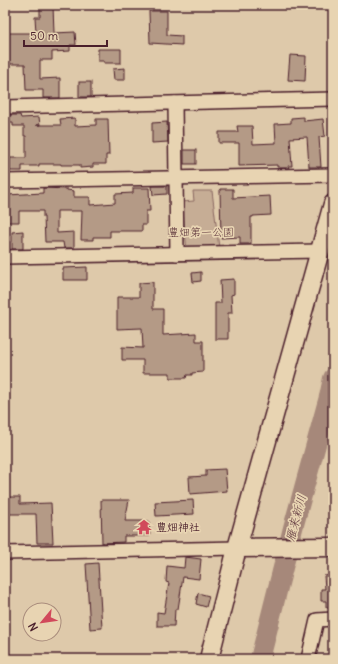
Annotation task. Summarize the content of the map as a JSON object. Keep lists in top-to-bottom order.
{
  "water": ["雁来新川"],
  "parks": ["豊畑第一公園"],
  "places": {
    "temple": ["豊畑神社"]
  },
  "scale_bar": "50 m",
  "north": "bottom left"
}
